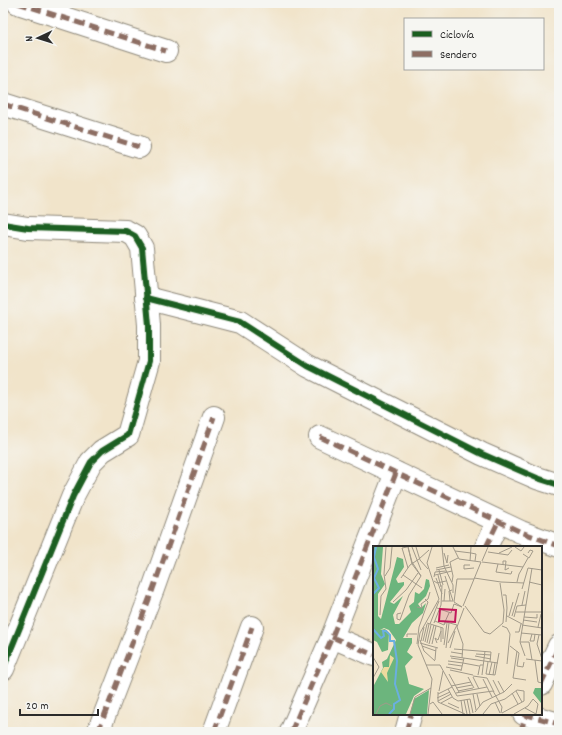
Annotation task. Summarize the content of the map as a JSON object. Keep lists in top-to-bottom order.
{
  "legend": ["Ciclovía", "Sendero"],
  "scale_bar": "20 m",
  "north": "left"
}
